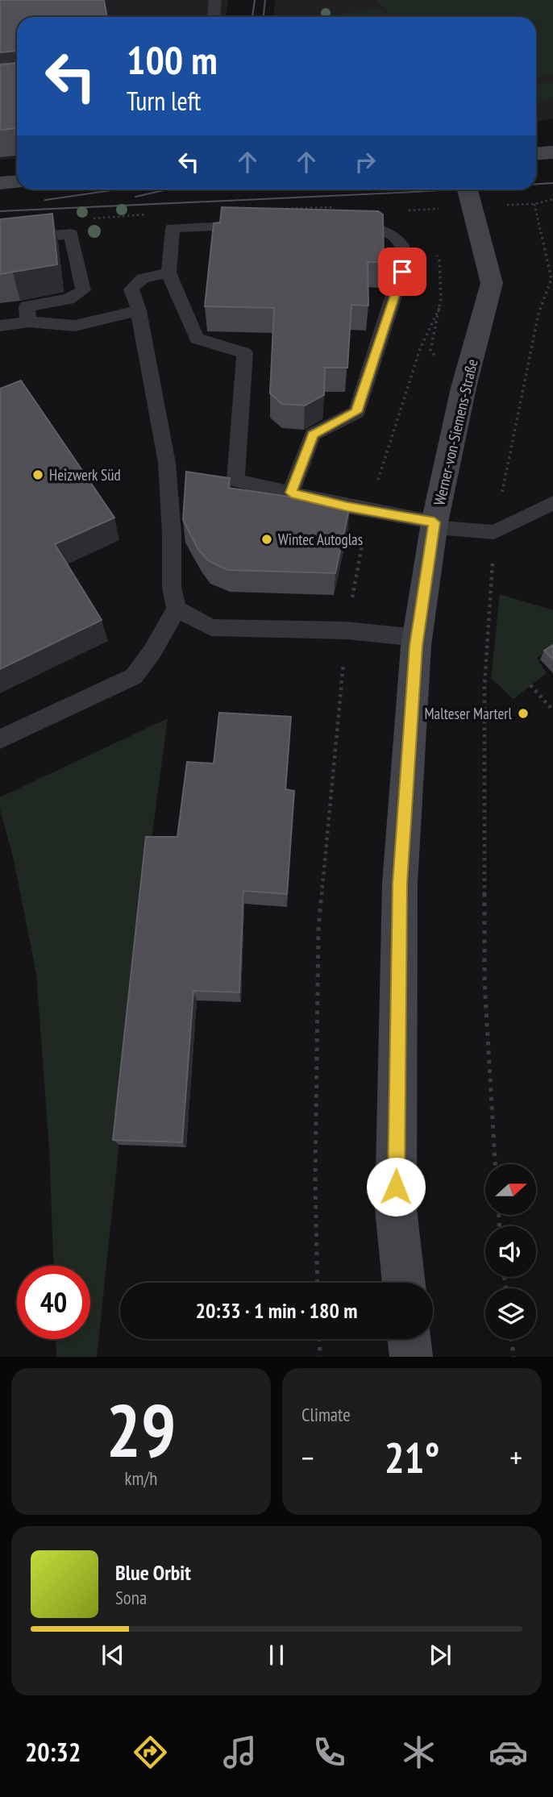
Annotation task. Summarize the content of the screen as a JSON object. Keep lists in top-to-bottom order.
{
  "streets": {
    "street": ["Werner-von-Siemens-Straße"]
  },
  "places": ["Heizwerk Süd", "Wintec Autoglas", "Malteser Marterl"],
  "north": "right",
  "page": {
    "turn": ["100 m", "Turn left"],
    "limit": "40",
    "trip": "20:33 · 1 min · 180 m",
    "tile": [
      ["29", "km/h"],
      "Climate"
    ],
    "heat": ["−", "21°", "+"],
    "song": ["Blue Orbit", "Sona"],
    "tabs": "20:32"
  }
}
